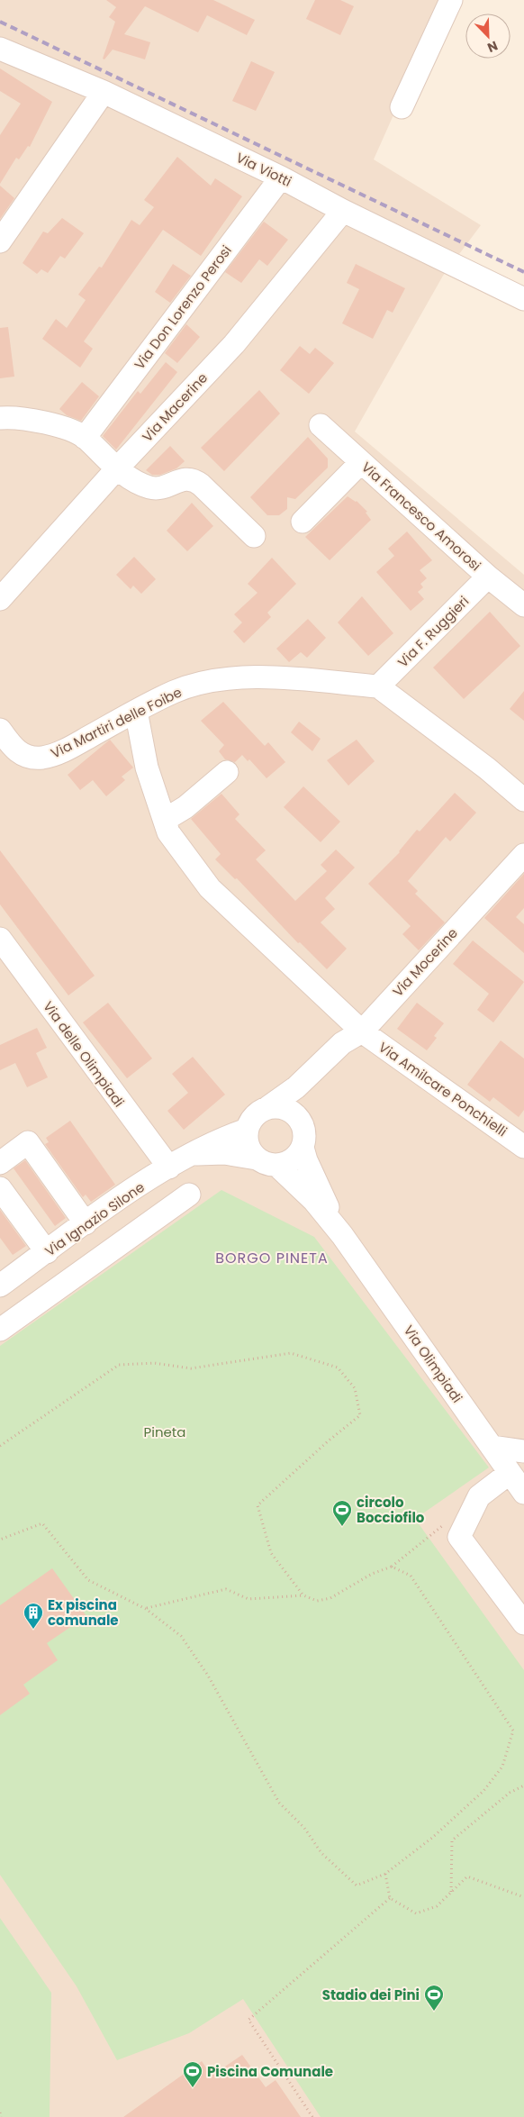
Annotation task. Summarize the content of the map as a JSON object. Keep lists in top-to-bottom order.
{
  "streets": {
    "street": [
      "Via Viotti",
      "Via Don Lorenzo Perosi",
      "Via Macerine",
      "Via Francesco Amorosi",
      "Via F. Ruggieri",
      "Via Martiri delle Foibe",
      "Via Mocerine",
      "Via delle Olimpiadi",
      "Via Amilcare Ponchielli",
      "Via Ignazio Silone",
      "Via Olimpiadi"
    ]
  },
  "crossings": [
    ["Via Viotti", "Via Don Lorenzo Perosi"],
    ["Via Viotti", "Via Macerine"],
    ["Via Francesco Amorosi", "Via F. Ruggieri"],
    ["Via F. Ruggieri", "Via Martiri delle Foibe"],
    ["Via Martiri delle Foibe", "Via Amilcare Ponchielli"],
    ["Via Mocerine", "Via Amilcare Ponchielli"],
    ["Via Mocerine", "Via Ignazio Silone"],
    ["Via Mocerine", "Via Olimpiadi"],
    ["Via delle Olimpiadi", "Via Ignazio Silone"],
    ["Via Ignazio Silone", "Via Olimpiadi"]
  ],
  "districts": ["BORGO PINETA"],
  "parks": ["Pineta"],
  "places": {
    "sports": ["circolo Bocciofilo", "Stadio dei Pini", "Piscina Comunale"],
    "building": ["Ex piscina comunale"]
  },
  "north": "bottom right"
}
